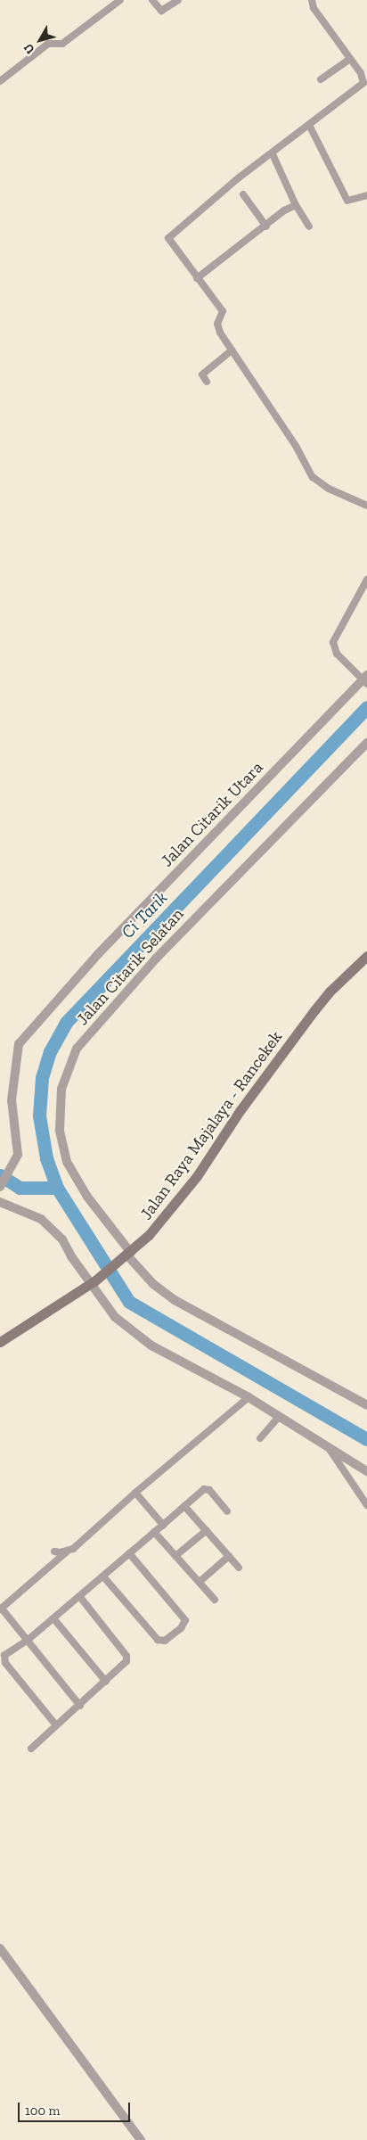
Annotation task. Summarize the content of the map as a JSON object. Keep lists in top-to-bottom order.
{
  "streets": {
    "main road": ["Jalan Raya Majalaya - Rancekek"],
    "street": ["Jalan Citarik Utara", "Jalan Citarik Selatan"]
  },
  "crossings": [
    ["Jalan Citarik Selatan", "Jalan Raya Majalaya - Rancekek"]
  ],
  "water": ["Ci Tarik"],
  "scale_bar": "100 m",
  "north": "bottom left"
}
